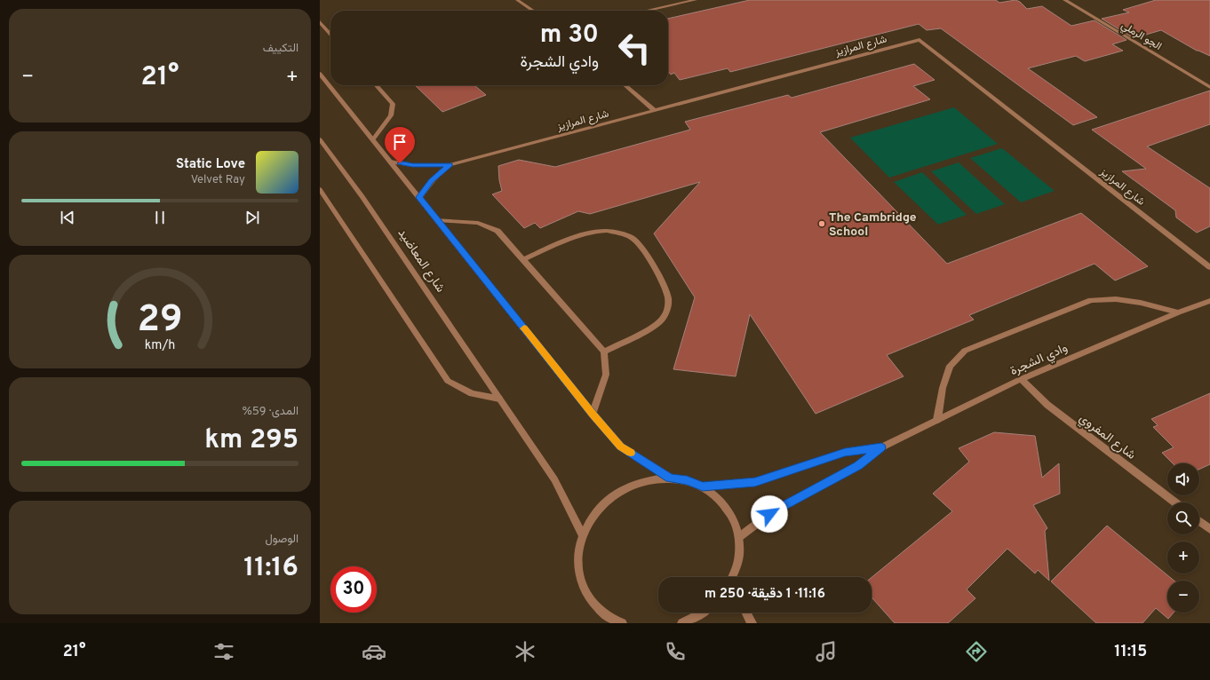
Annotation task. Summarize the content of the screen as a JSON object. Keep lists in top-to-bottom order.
{
  "streets": {
    "street": [
      "الجو الرملي",
      "شارع المرازيز",
      "شارع المعاضيد",
      "وادي الشجرة",
      "شارع المفروي"
    ]
  },
  "crossings": [
    ["وادي الشجرة", "شارع المفروي"]
  ],
  "places": ["The Cambridge School"],
  "page": {
    "tile": [
      "التكييف",
      ["المدى · 59%", "295 km"],
      ["الوصول", "11:16"]
    ],
    "turn": ["30 m", "وادي الشجرة"],
    "heat": ["−", "21°", "+"],
    "song": ["Static Love", "Velvet Ray"],
    "map_buttons": ["+", "−"],
    "limit": "30",
    "trip": "11:16 · 1 دقيقة · 250 m",
    "tabs": ["11:15", "21°"],
    "gauge": ["29", "km/h"]
  }
}
